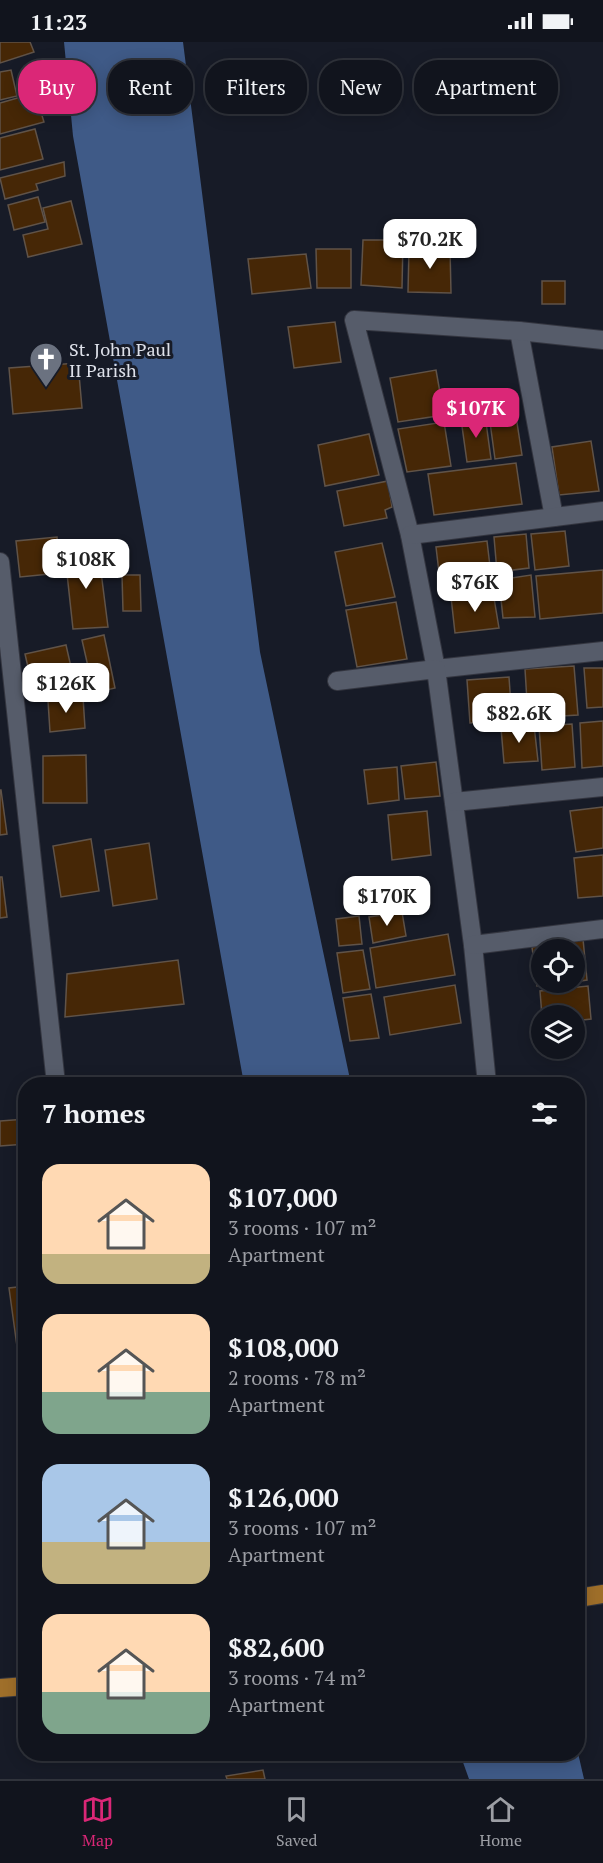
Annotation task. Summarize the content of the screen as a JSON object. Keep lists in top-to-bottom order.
{
  "places": {
    "church": ["St. John Paul II Parish"]
  },
  "page": {
    "status": "11:23",
    "chip": [
      "Buy",
      "Rent",
      "Filters",
      "New",
      "Apartment"
    ],
    "price": [
      "$70.2K",
      "$107K",
      "$108K",
      "$76K",
      "$126K",
      "$82.6K",
      "$170K"
    ],
    "heading": "7 homes",
    "list": [
      {
        "name": "$107,000",
        "note": "3 rooms · 107 m² · Apartment"
      },
      {
        "name": "$108,000",
        "note": "2 rooms · 78 m² · Apartment"
      },
      {
        "name": "$126,000",
        "note": "3 rooms · 107 m² · Apartment"
      },
      {
        "name": "$82,600",
        "note": "3 rooms · 74 m² · Apartment"
      }
    ],
    "tabs": ["Map", "Saved", "Home"]
  }
}
